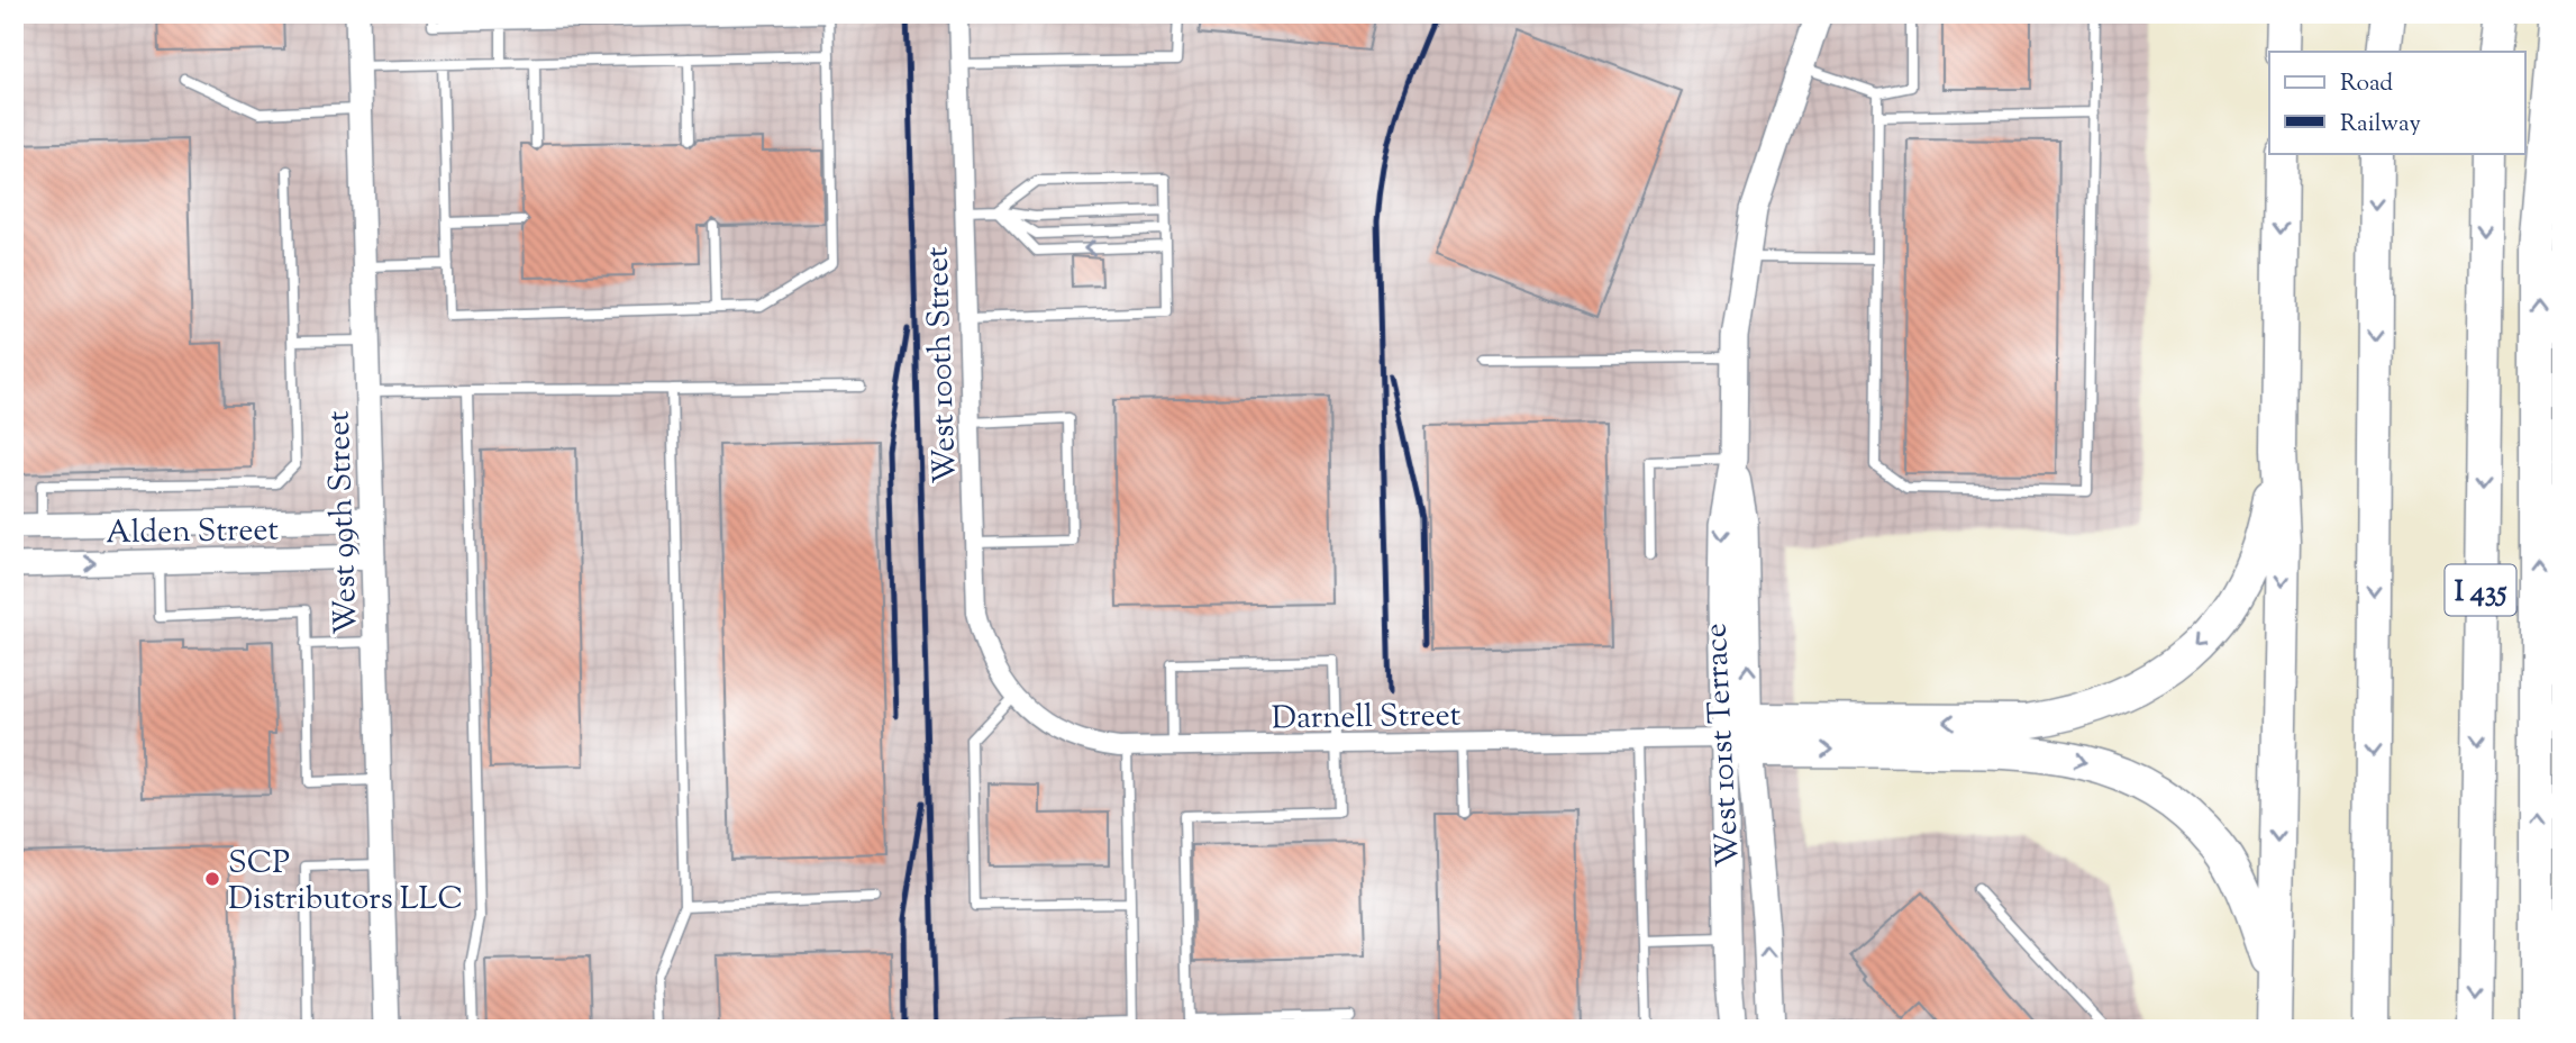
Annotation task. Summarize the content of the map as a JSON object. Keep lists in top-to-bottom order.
{
  "streets": {
    "highway": ["I 435"],
    "main road": ["West 101st Terrace"],
    "street": [
      "West 100th Street",
      "West 99th Street",
      "Alden Street",
      "Darnell Street"
    ]
  },
  "crossings": [
    ["West 100th Street", "Darnell Street"],
    ["West 99th Street", "Alden Street"],
    ["Darnell Street", "West 101st Terrace"]
  ],
  "places": ["SCP Distributors LLC"],
  "legend": ["Road", "Railway"]
}
